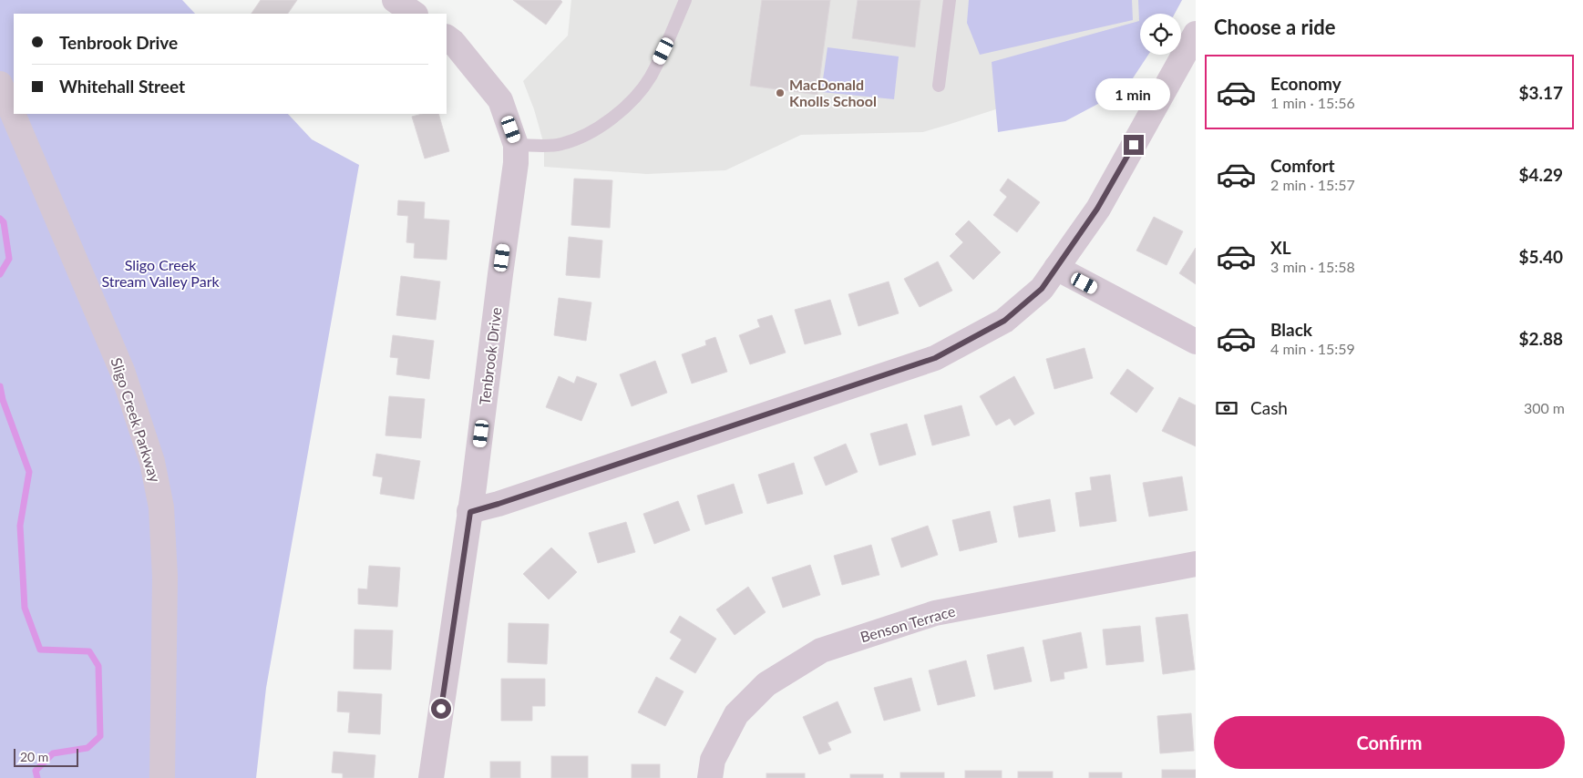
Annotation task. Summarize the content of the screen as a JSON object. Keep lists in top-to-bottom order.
{
  "streets": {
    "street": ["Tenbrook Drive", "Sligo Creek Parkway", "Benson Terrace"]
  },
  "parks": ["Sligo Creek Stream Valley Park"],
  "places": ["MacDonald Knolls School"],
  "scale_bar": "20 m",
  "page": {
    "heading": "Choose a ride",
    "banner": ["Tenbrook Drive", "Whitehall Street"],
    "list": [
      {
        "name": "Economy",
        "note": "1 min · 15:56",
        "value": "$3.17"
      },
      {
        "name": "Comfort",
        "note": "2 min · 15:57",
        "value": "$4.29"
      },
      {
        "name": "XL",
        "note": "3 min · 15:58",
        "value": "$5.40"
      },
      {
        "name": "Black",
        "note": "4 min · 15:59",
        "value": "$2.88"
      }
    ],
    "bubble": "1 min",
    "pay": ["Cash", "300 m"],
    "buttons": "Confirm",
    "scale": "20 m"
  }
}
